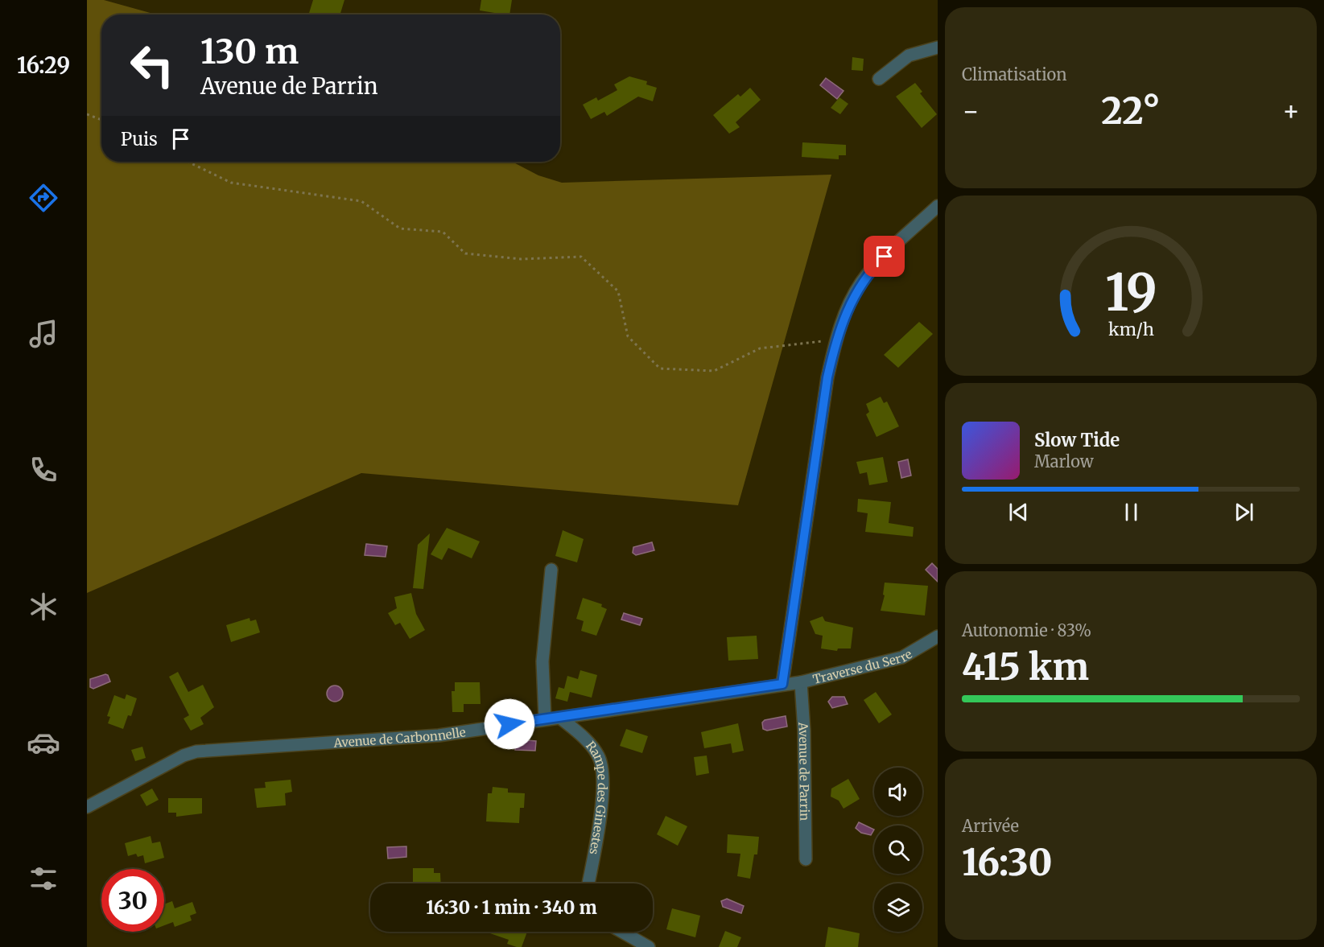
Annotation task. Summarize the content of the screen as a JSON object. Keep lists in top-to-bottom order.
{
  "streets": {
    "street": [
      "Traverse du Serre",
      "Avenue de Carbonnelle",
      "Avenue de Parrin",
      "Rampe des Ginestes"
    ]
  },
  "crossings": [
    ["Traverse du Serre", "Avenue de Carbonnelle"],
    ["Traverse du Serre", "Avenue de Parrin"],
    ["Avenue de Carbonnelle", "Rampe des Ginestes"]
  ],
  "page": {
    "tabs": "16:29",
    "tile": [
      "Climatisation",
      ["Autonomie · 83%", "415 km"],
      ["Arrivée", "16:30"]
    ],
    "turn": ["130 m", "Avenue de Parrin"],
    "heat": ["−", "22°", "+"],
    "then": "Puis",
    "song": ["Slow Tide", "Marlow"],
    "limit": "30",
    "trip": "16:30 · 1 min · 340 m",
    "gauge": ["19", "km/h"]
  }
}
